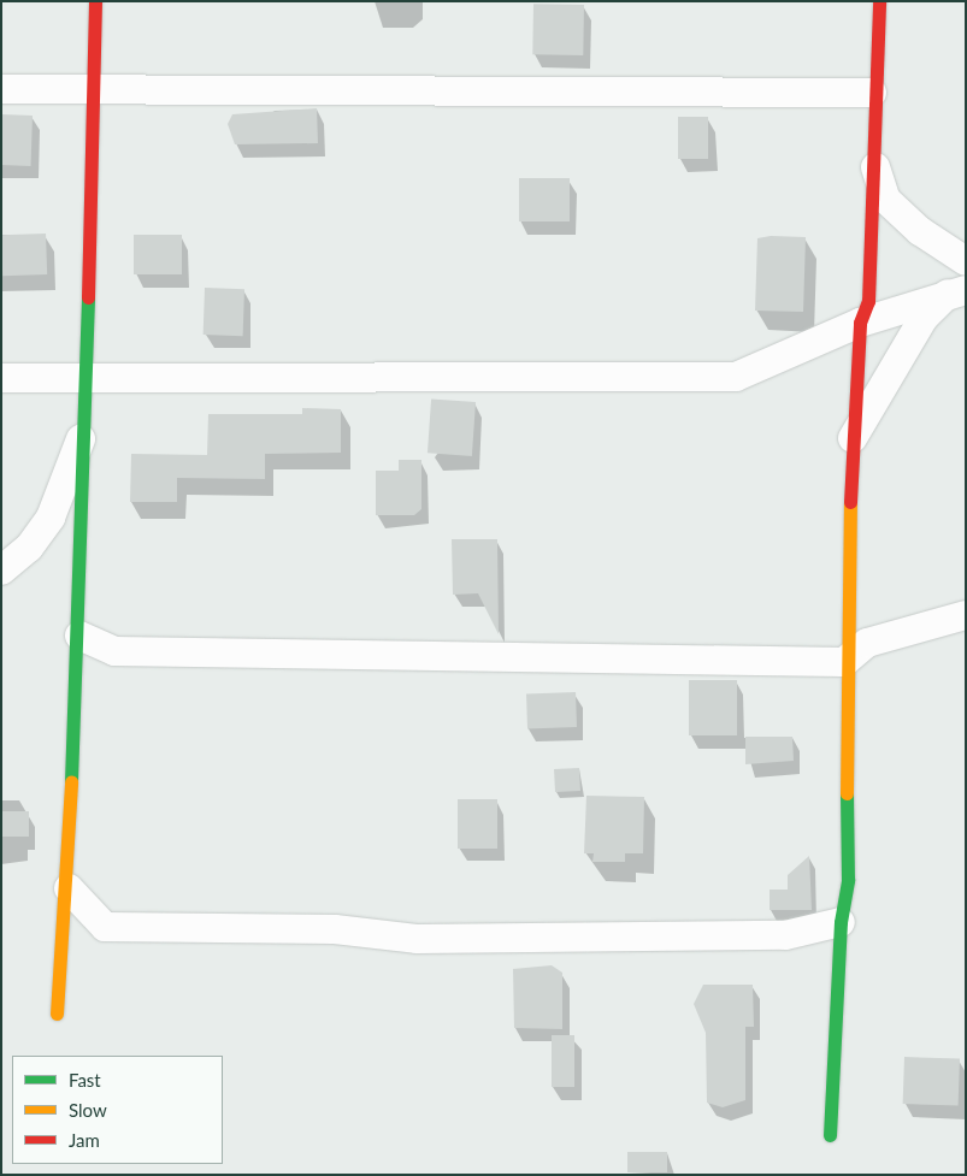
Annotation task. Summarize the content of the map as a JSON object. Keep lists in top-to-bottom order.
{
  "legend": ["Fast", "Slow", "Jam"]
}
